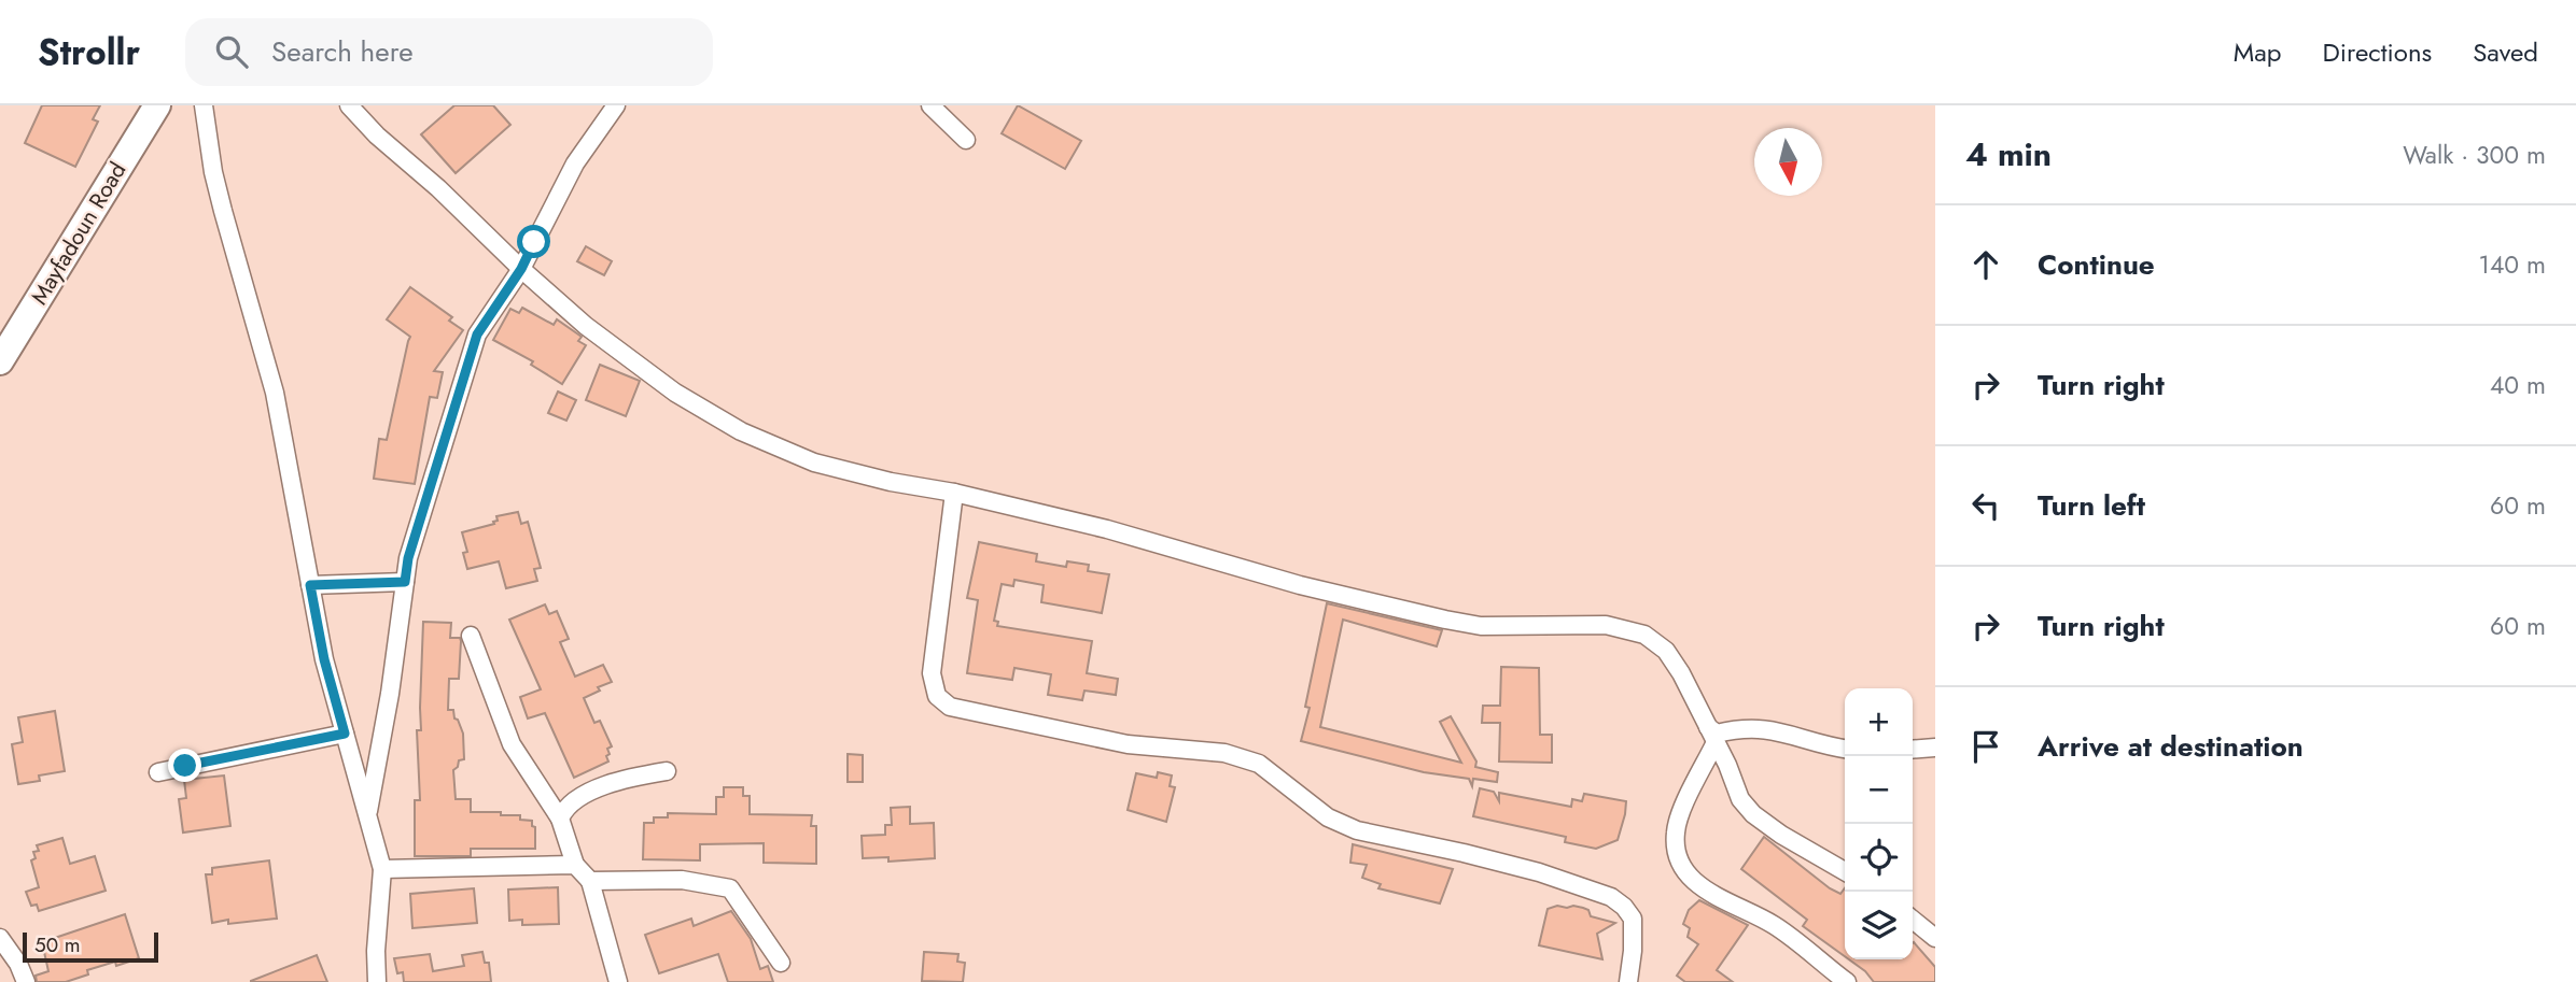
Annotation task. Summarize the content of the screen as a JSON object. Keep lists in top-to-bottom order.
{
  "streets": {
    "main road": ["Mayfadoun Road"]
  },
  "scale_bar": "50 m",
  "north": "bottom",
  "page": {
    "header": "Strollr",
    "search": "Search here",
    "nav": ["Map", "Directions", "Saved"],
    "heading": ["4 min", "Walk · 300 m"],
    "list": [
      ["Continue", "140 m"],
      ["Turn right", "40 m"],
      ["Turn left", "60 m"],
      ["Turn right", "60 m"],
      "Arrive at destination"
    ],
    "map_buttons": ["+", "−"],
    "scale": "50 m"
  }
}
